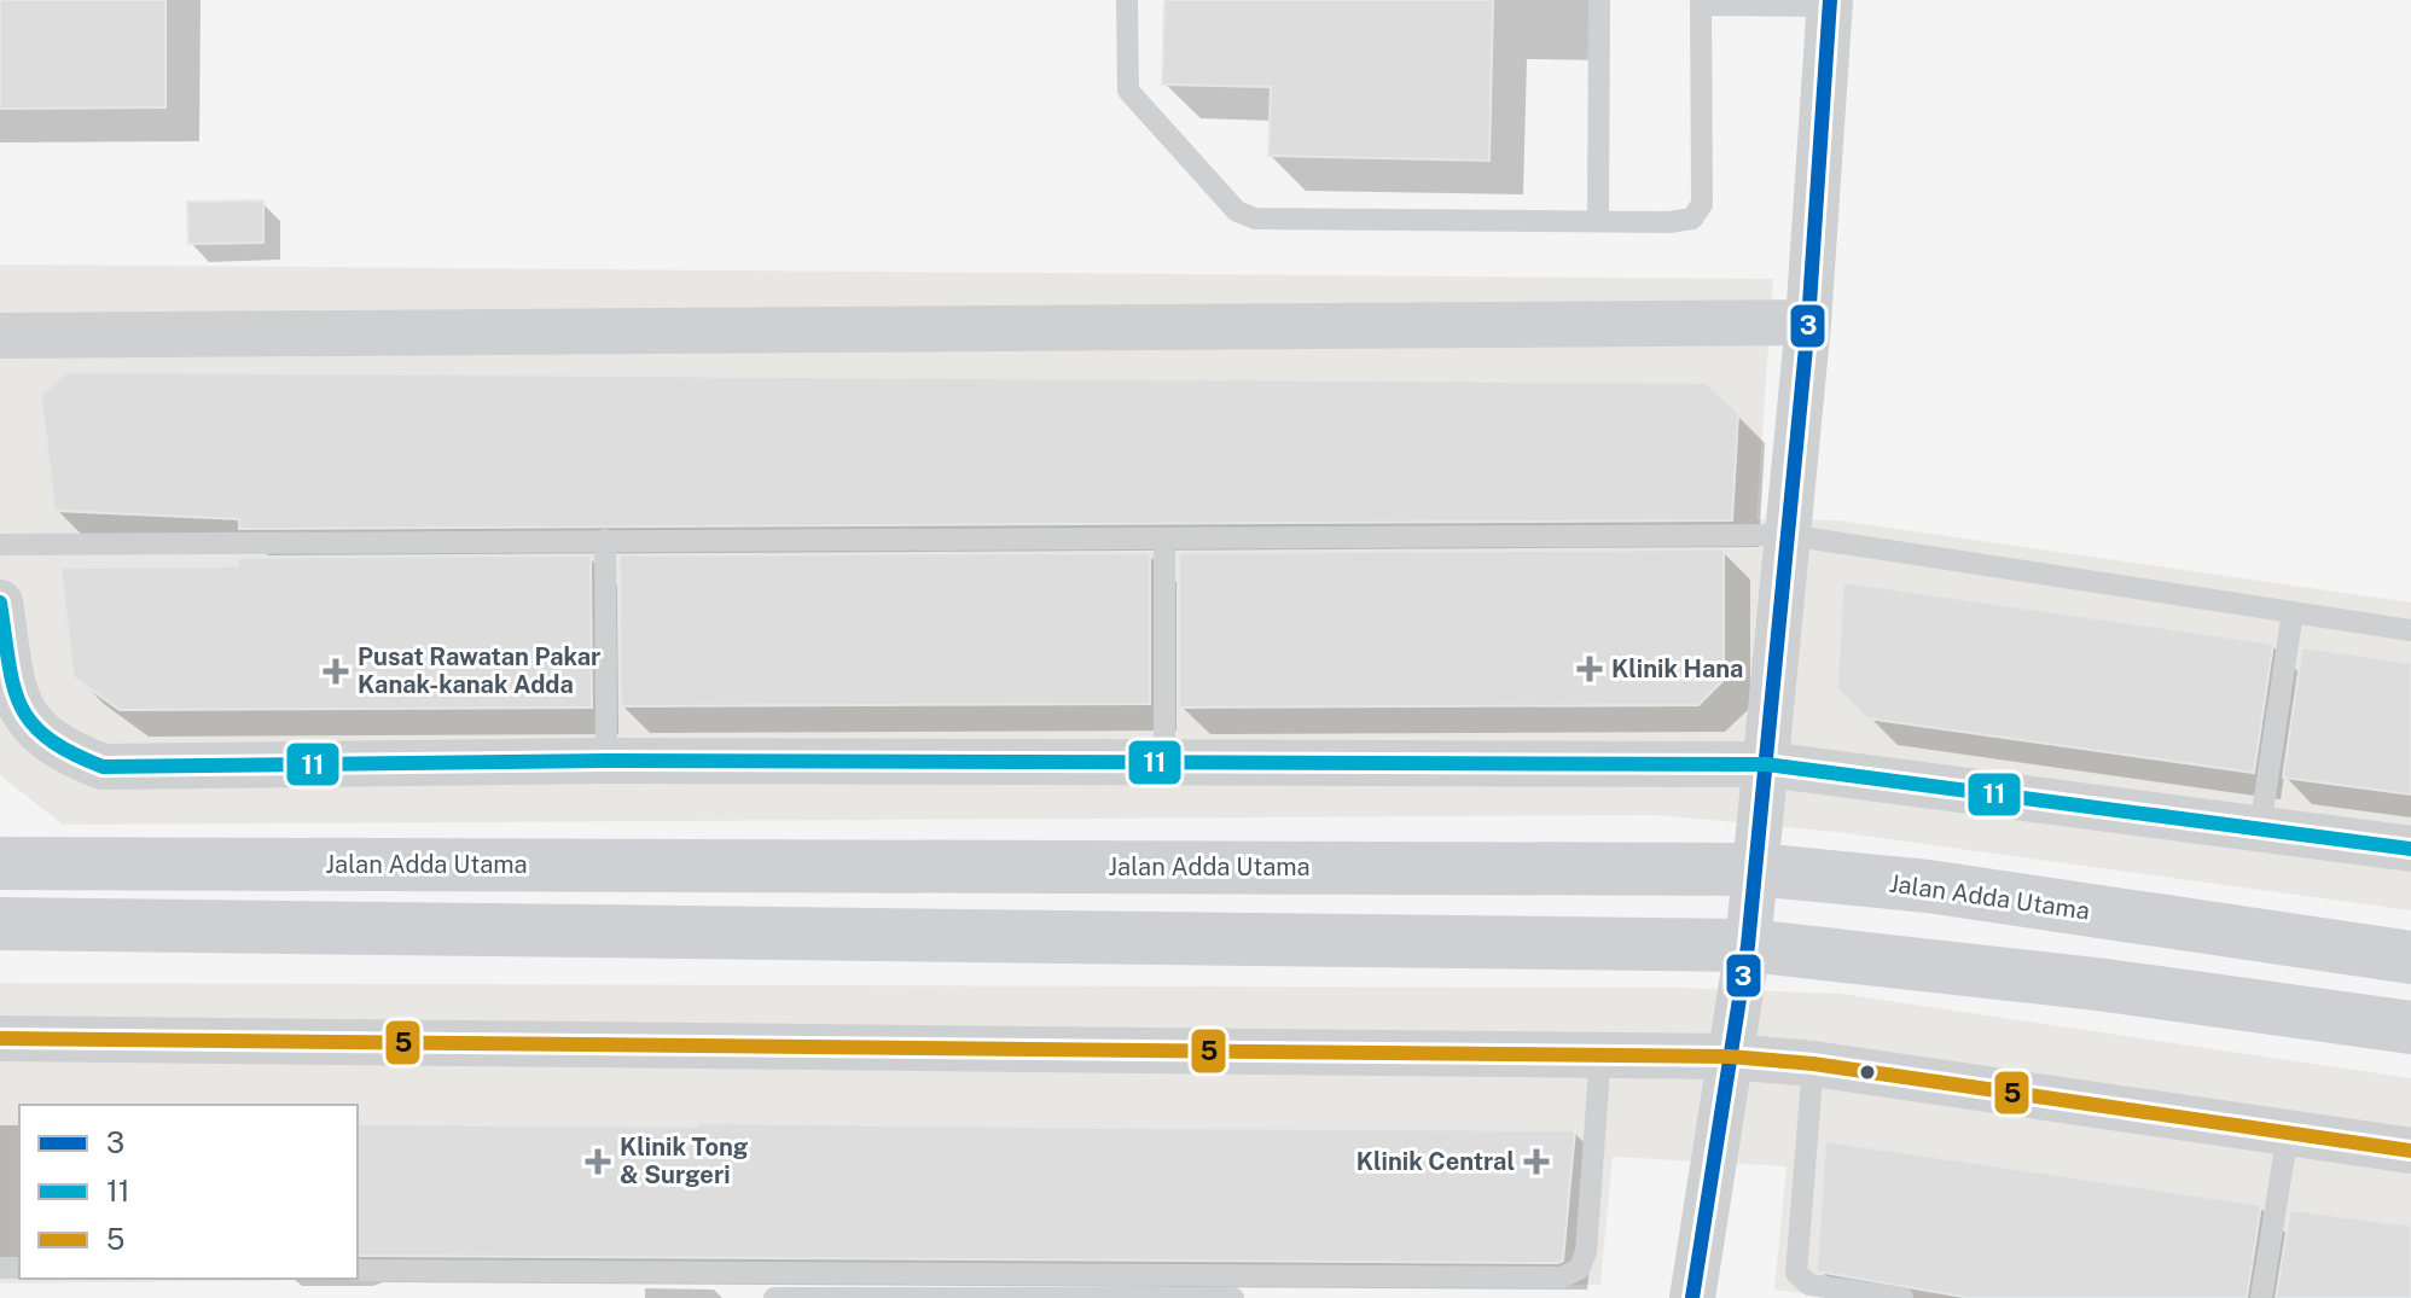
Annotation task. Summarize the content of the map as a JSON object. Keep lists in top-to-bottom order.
{
  "streets": {
    "main road": ["Jalan Adda Utama"]
  },
  "places": {
    "health": [
      "Klinik Hana",
      "Pusat Rawatan Pakar Kanak-kanak Adda",
      "Klinik Tong & Surgeri",
      "Klinik Central"
    ]
  },
  "lines": ["transit line 3", "transit line 11", "transit line 5"],
  "legend": ["3", "11", "5"]
}
